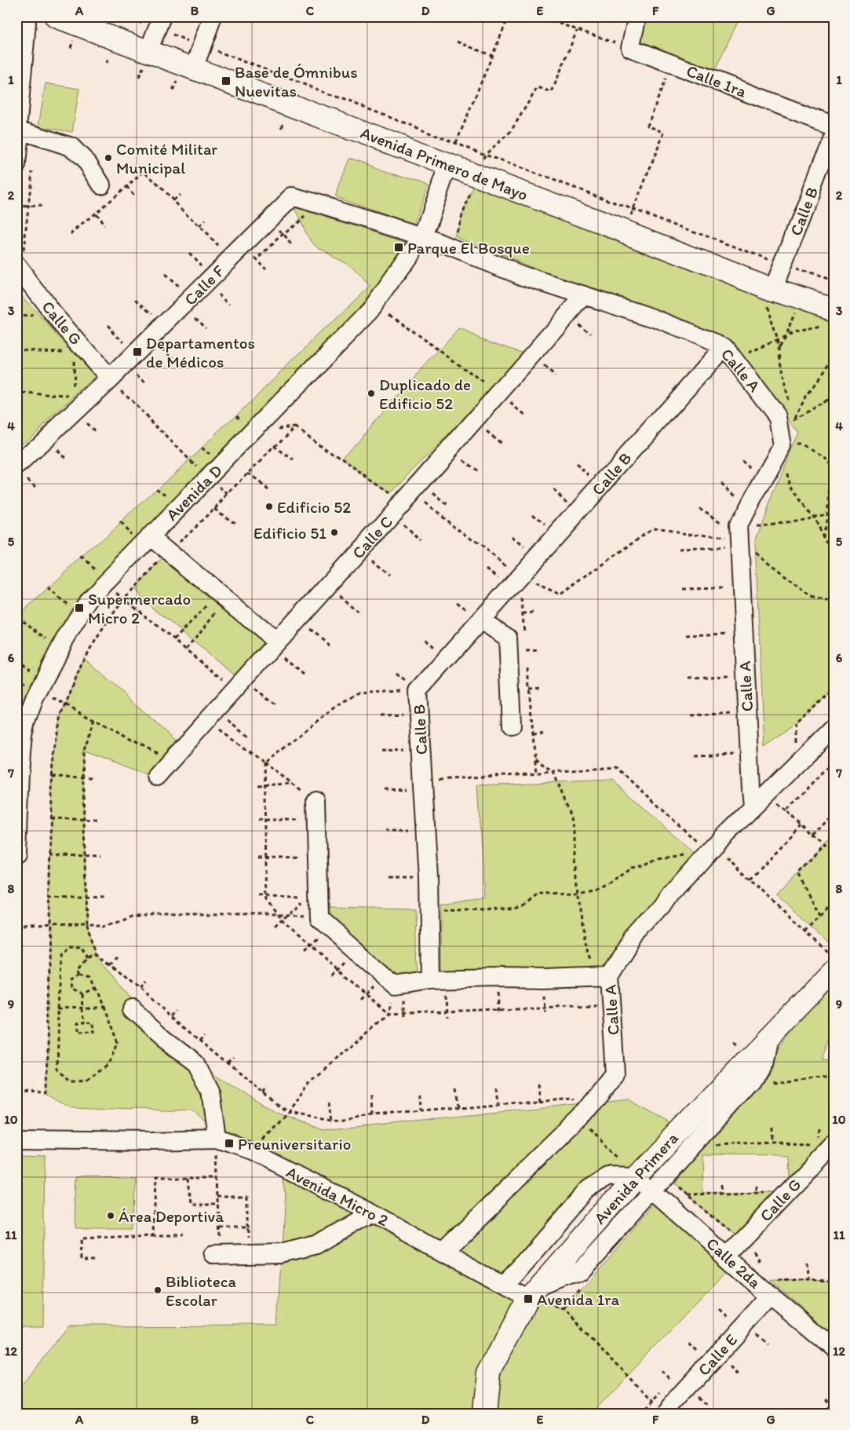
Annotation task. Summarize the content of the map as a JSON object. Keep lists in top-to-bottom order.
{
  "streets": {
    "main road": ["Avenida Primero de Mayo", "Avenida Primera"],
    "street": [
      "Calle 1ra",
      "Calle B",
      "Calle F",
      "Calle G",
      "Calle A",
      "Avenida D",
      "Calle C",
      "Avenida Micro 2",
      "Calle 2da",
      "Calle E"
    ]
  },
  "crossings": [
    ["Avenida Primero de Mayo", "Calle B"],
    ["Avenida Primero de Mayo", "Avenida D"],
    ["Calle B", "Calle A"],
    ["Calle F", "Calle G"],
    ["Calle F", "Calle A"],
    ["Calle F", "Avenida D"],
    ["Calle G", "Calle 2da"],
    ["Calle A", "Avenida D"],
    ["Calle A", "Calle C"],
    ["Calle A", "Avenida Micro 2"],
    ["Avenida Primera", "Avenida Micro 2"],
    ["Avenida Primera", "Calle 2da"],
    ["Calle 2da", "Calle E"]
  ],
  "places": {
    "transit": [
      "Base de Ómnibus Nuevitas",
      "Parque El Bosque",
      "Departamentos de Médicos",
      "Supermercado Micro 2",
      "Preuniversitario",
      "Avenida 1ra"
    ],
    "other": [
      "Comité Militar Municipal",
      "Duplicado de Edificio 52",
      "Edificio 52",
      "Edificio 51",
      "Área Deportiva",
      "Biblioteca Escolar"
    ]
  },
  "grid": {
    "columns": [
      "A",
      "B",
      "C",
      "D",
      "E",
      "F",
      "G"
    ],
    "rows": [
      "1",
      "2",
      "3",
      "4",
      "5",
      "6",
      "7",
      "8",
      "9",
      "10",
      "11",
      "12"
    ]
  }
}
